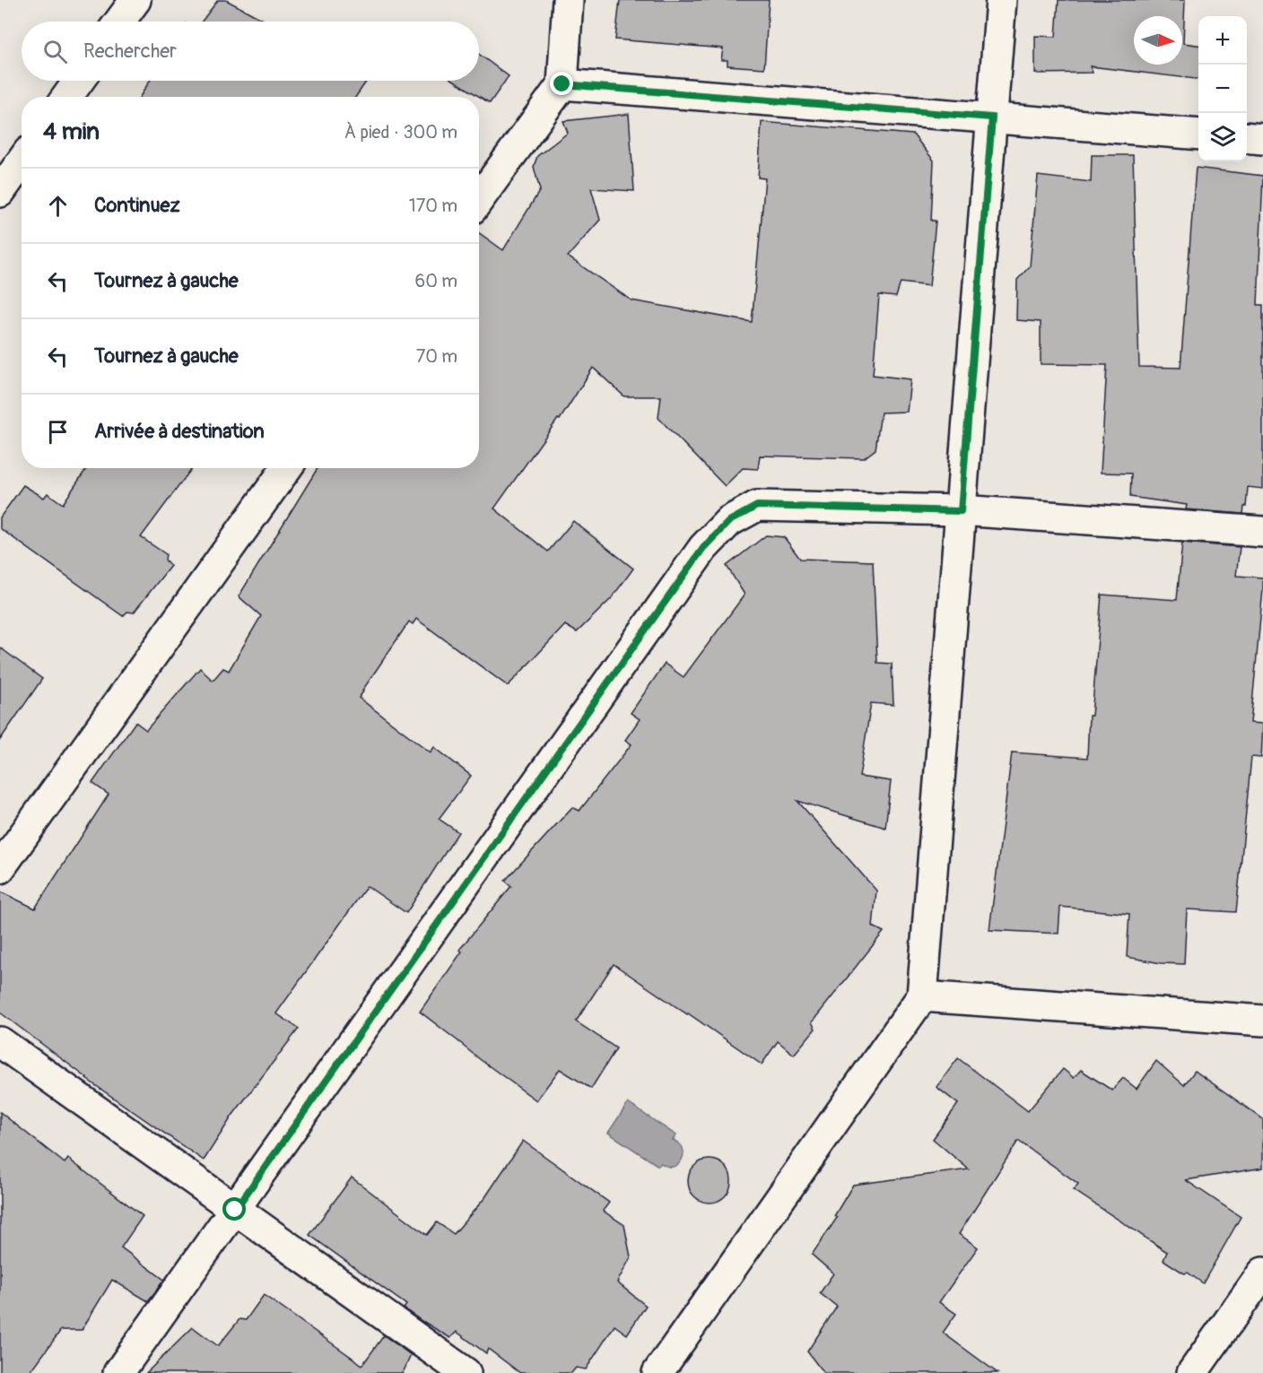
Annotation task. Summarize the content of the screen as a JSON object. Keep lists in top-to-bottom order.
{
  "north": "right",
  "page": {
    "map_buttons": ["+", "−"],
    "search": "Rechercher",
    "heading": ["4 min", "À pied · 300 m"],
    "list": [
      ["Continuez", "170 m"],
      ["Tournez à gauche", "60 m"],
      ["Tournez à gauche", "70 m"],
      "Arrivée à destination"
    ]
  }
}
